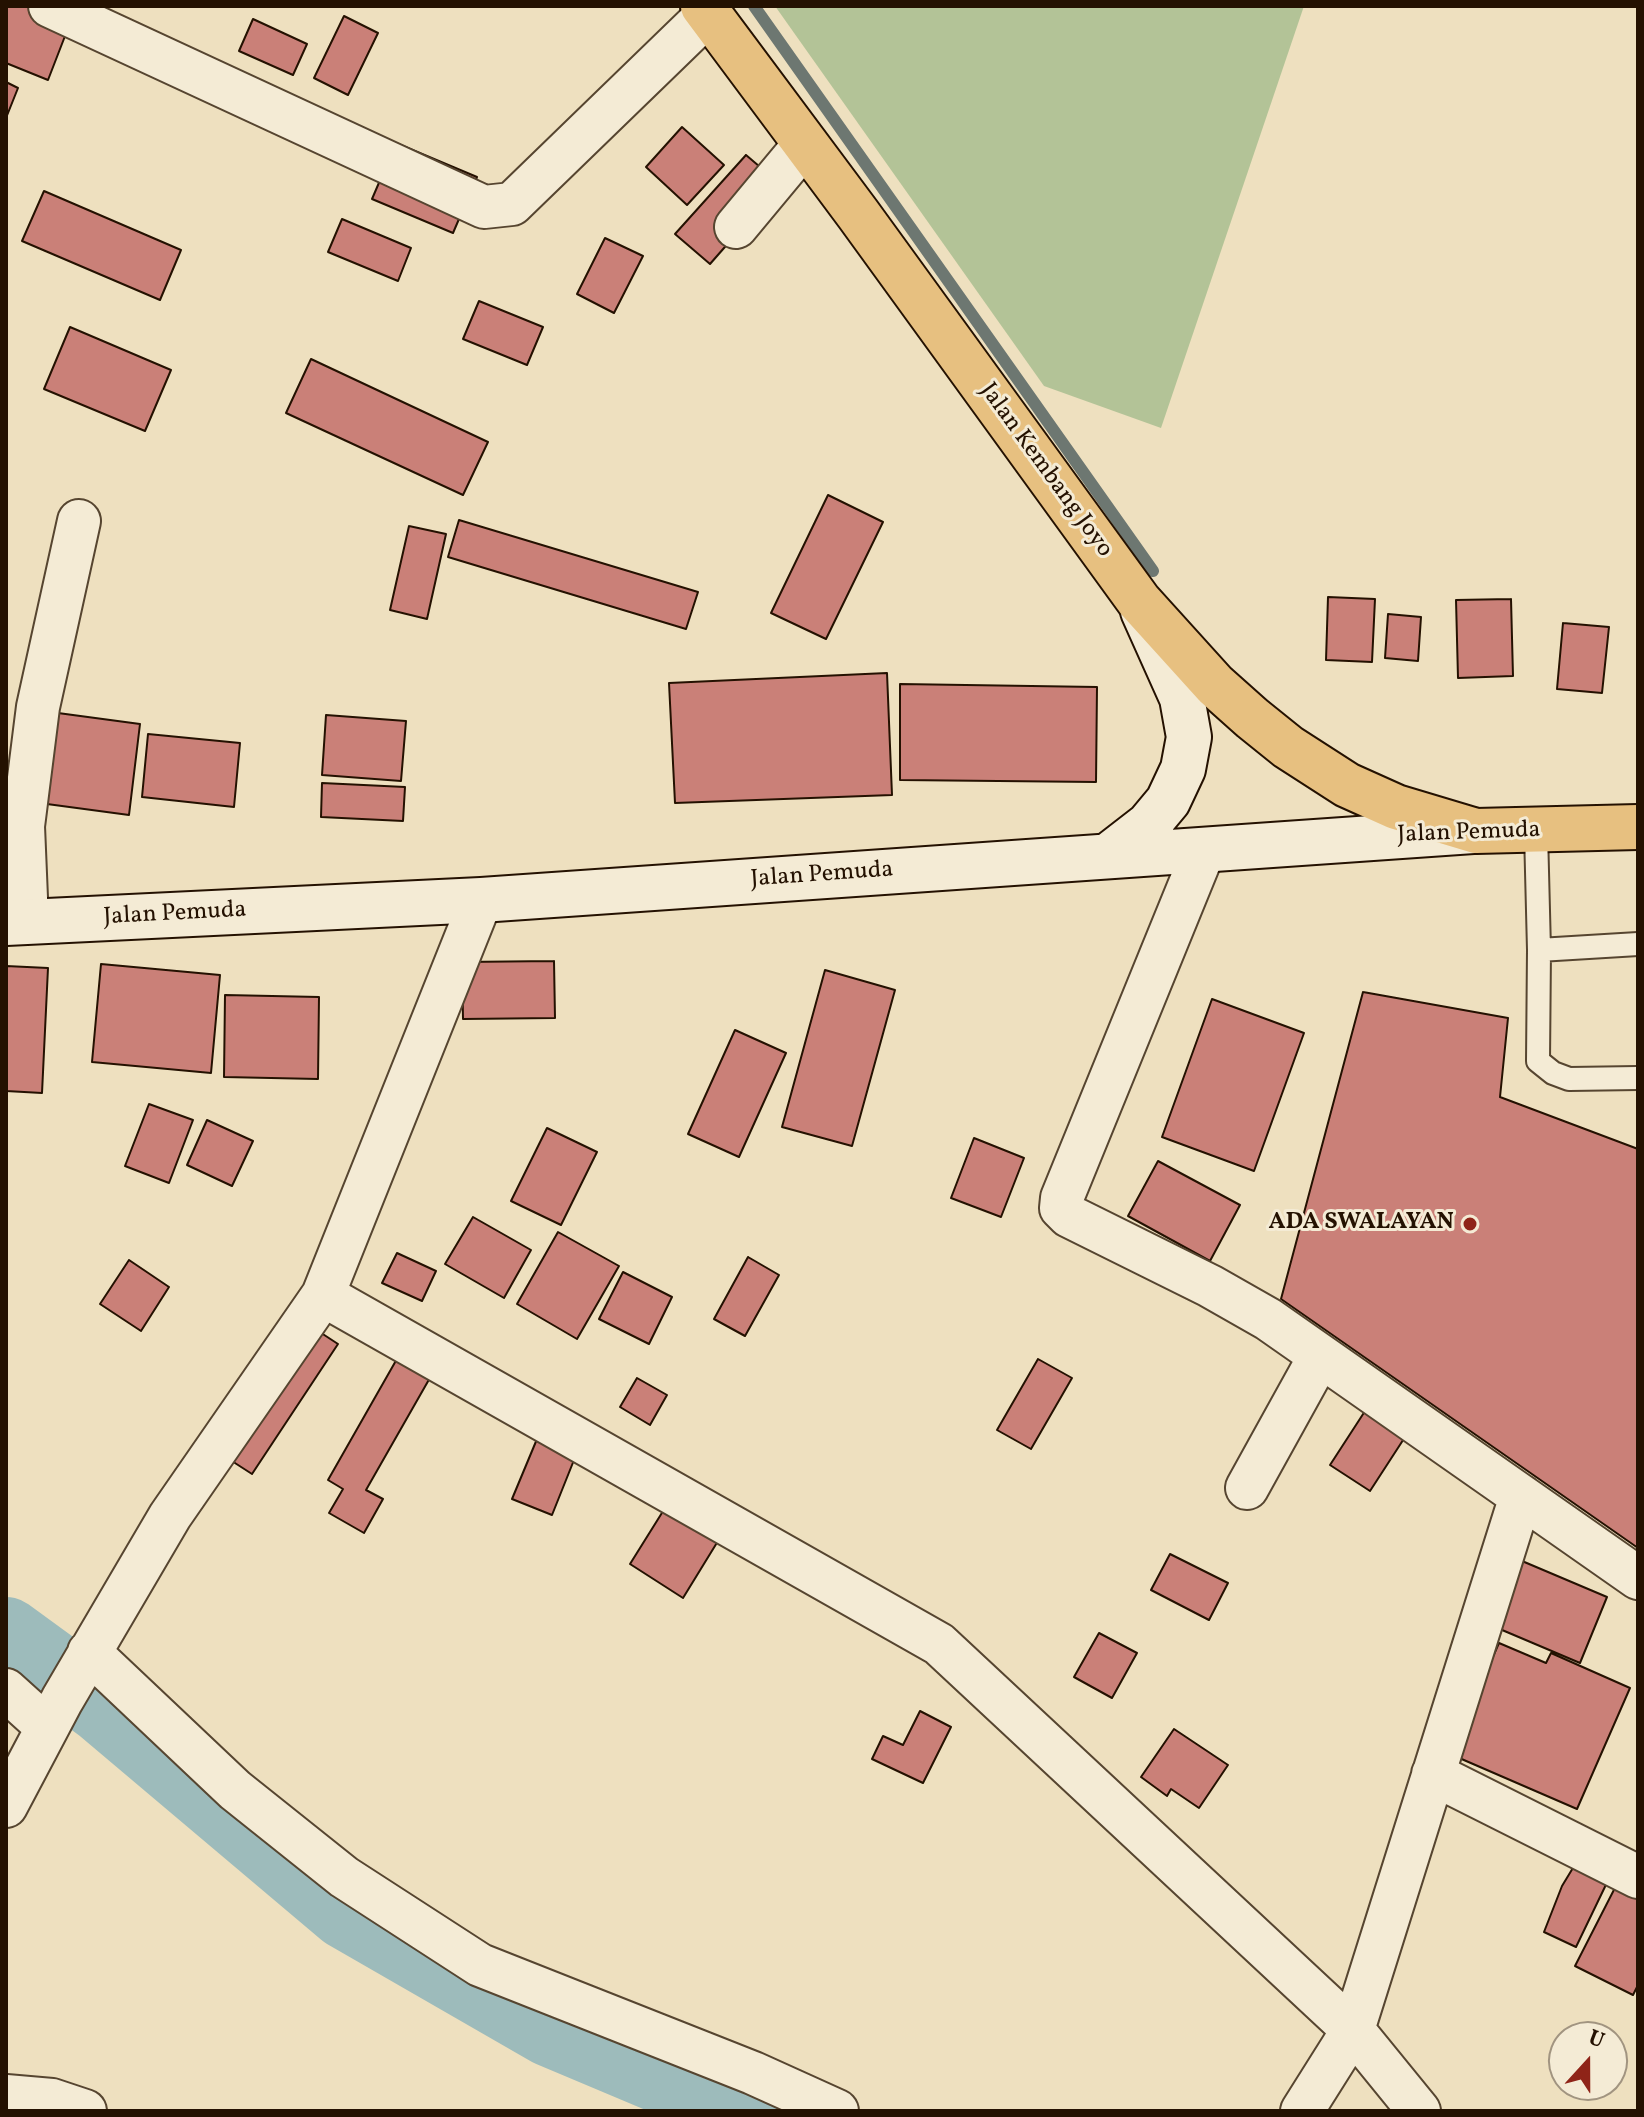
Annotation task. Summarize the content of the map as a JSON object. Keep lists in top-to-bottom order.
{
  "streets": {
    "main road": ["Jalan Kembang Joyo", "Jalan Pemuda"]
  },
  "crossings": [
    ["Jalan Kembang Joyo", "Jalan Pemuda"]
  ],
  "places": ["ADA SWALAYAN"],
  "north": "top"
}
